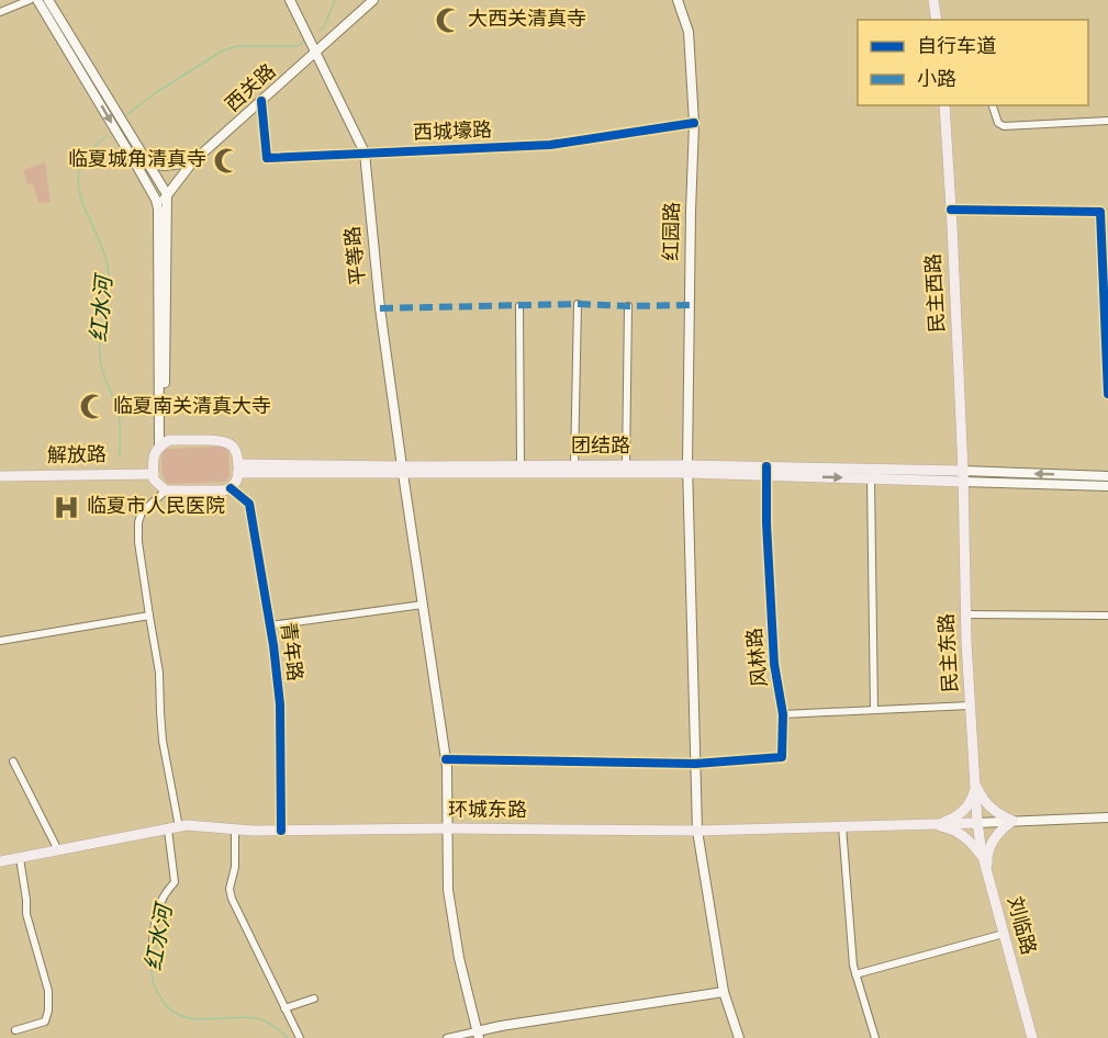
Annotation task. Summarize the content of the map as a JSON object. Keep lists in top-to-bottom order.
{
  "streets": {
    "main road": [
      "西关路",
      "红园路",
      "平等路",
      "民主西路",
      "团结路",
      "解放路",
      "民主东路",
      "环城东路",
      "刘临路"
    ],
    "street": ["西城壕路", "青年路", "风林路"]
  },
  "crossings": [
    ["西关路", "西城壕路"],
    ["西关路", "平等路"],
    ["西城壕路", "红园路"],
    ["西城壕路", "平等路"],
    ["红园路", "团结路"],
    ["红园路", "风林路"],
    ["红园路", "环城东路"],
    ["平等路", "团结路"],
    ["平等路", "环城东路"],
    ["民主西路", "团结路"],
    ["民主西路", "民主东路"],
    ["团结路", "解放路"],
    ["团结路", "青年路"],
    ["团结路", "民主东路"],
    ["团结路", "风林路"],
    ["解放路", "青年路"],
    ["青年路", "环城东路"],
    ["民主东路", "环城东路"],
    ["民主东路", "刘临路"],
    ["环城东路", "刘临路"]
  ],
  "water": ["红水河"],
  "places": {
    "mosque": ["大西关清真寺", "临夏城角清真寺", "临夏南关清真大寺"],
    "hospital": ["临夏市人民医院"]
  },
  "legend": ["自行车道", "小路"]
}
